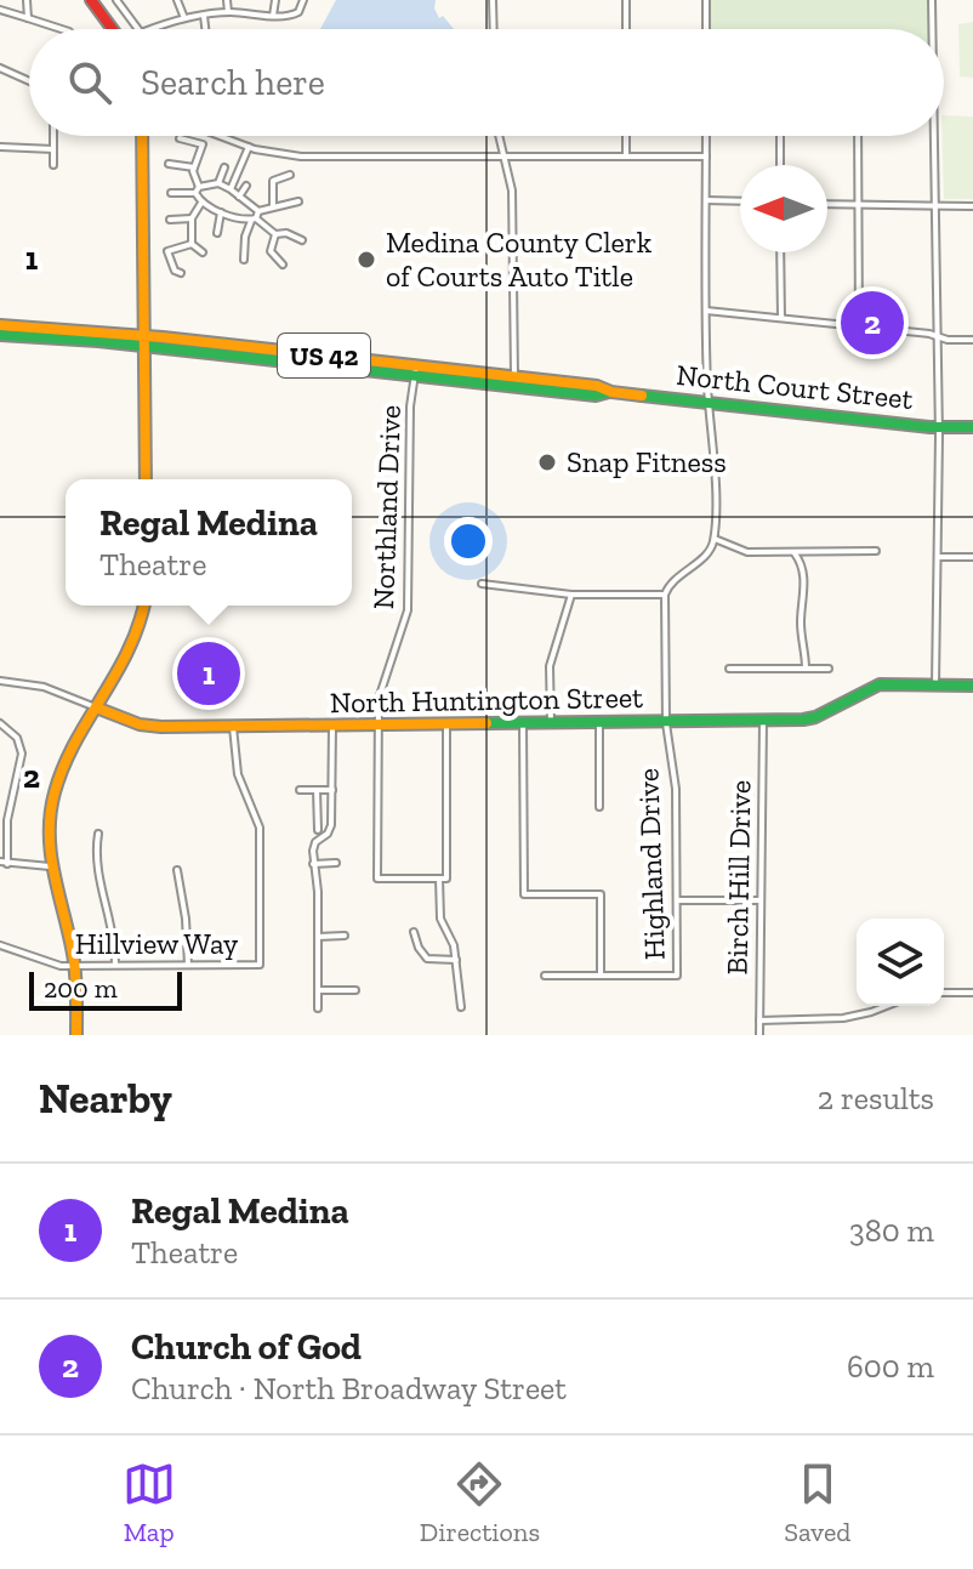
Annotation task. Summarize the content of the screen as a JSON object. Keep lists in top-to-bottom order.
{
  "streets": {
    "street": [
      "US 42",
      "North Court Street",
      "Northland Drive",
      "North Huntington Street",
      "Highland Drive",
      "Birch Hill Drive",
      "Hillview Way"
    ]
  },
  "crossings": [
    ["North Court Street", "Northland Drive"],
    ["Northland Drive", "North Huntington Street"],
    ["North Huntington Street", "Highland Drive"],
    ["North Huntington Street", "Birch Hill Drive"],
    ["North Huntington Street", "Hillview Way"]
  ],
  "places": ["Medina County Clerk of Courts Auto Title", "Snap Fitness"],
  "scale_bar": "200 m",
  "north": "left",
  "page": {
    "search": "Search here",
    "pins": ["2", "1"],
    "popup": ["Regal Medina", "Theatre"],
    "scale": "200 m",
    "heading": ["Nearby", "2 results"],
    "list": [
      {
        "mark": "1",
        "name": "Regal Medina",
        "note": "Theatre",
        "value": "380 m"
      },
      {
        "mark": "2",
        "name": "Church of God",
        "note": "Church · North Broadway Street",
        "value": "600 m"
      }
    ],
    "nav": ["Map", "Directions", "Saved"]
  },
  "grid": {
    "rows": ["1", "2"]
  }
}
